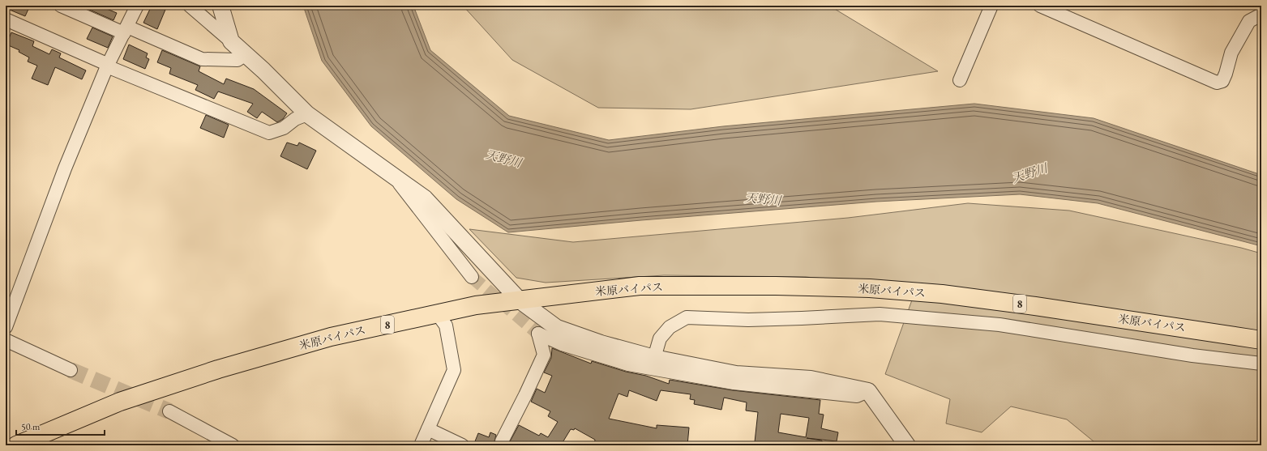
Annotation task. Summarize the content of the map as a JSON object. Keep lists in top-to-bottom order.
{
  "streets": {
    "highway": ["米原バイパス", "8"]
  },
  "water": ["天野川"],
  "scale_bar": "50 m"
}
